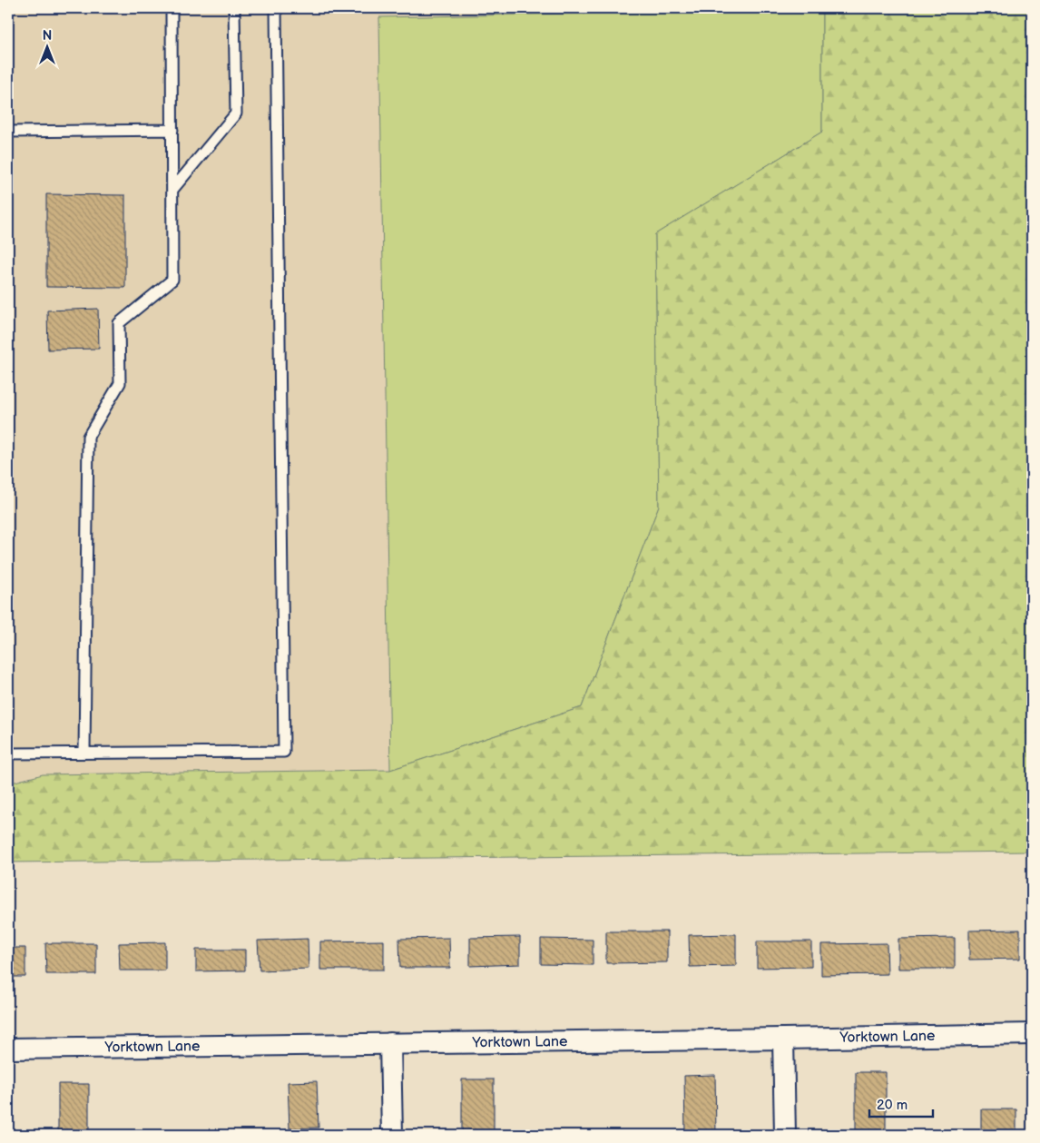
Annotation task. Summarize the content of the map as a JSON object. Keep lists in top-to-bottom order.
{
  "streets": {
    "street": ["Yorktown Lane"]
  },
  "scale_bar": "20 m",
  "north": "top"
}
